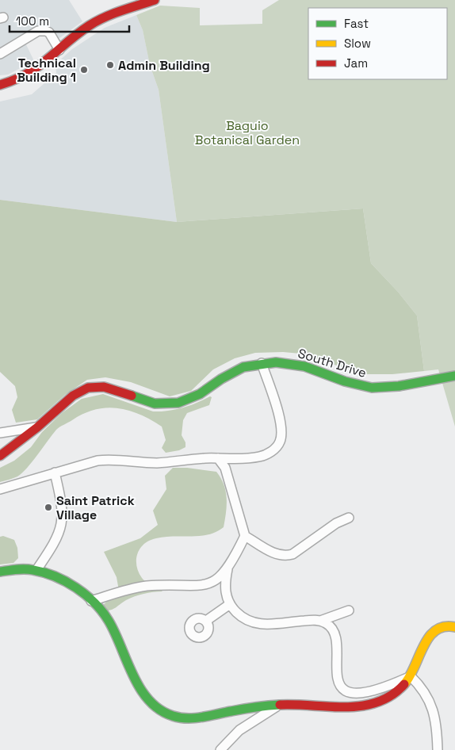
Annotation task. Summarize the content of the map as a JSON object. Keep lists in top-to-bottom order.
{
  "streets": {
    "main road": ["South Drive"]
  },
  "parks": ["Baguio Botanical Garden"],
  "places": ["Admin Building", "Technical Building 1", "Saint Patrick Village"],
  "legend": ["Fast", "Slow", "Jam"],
  "scale_bar": "100 m"
}
